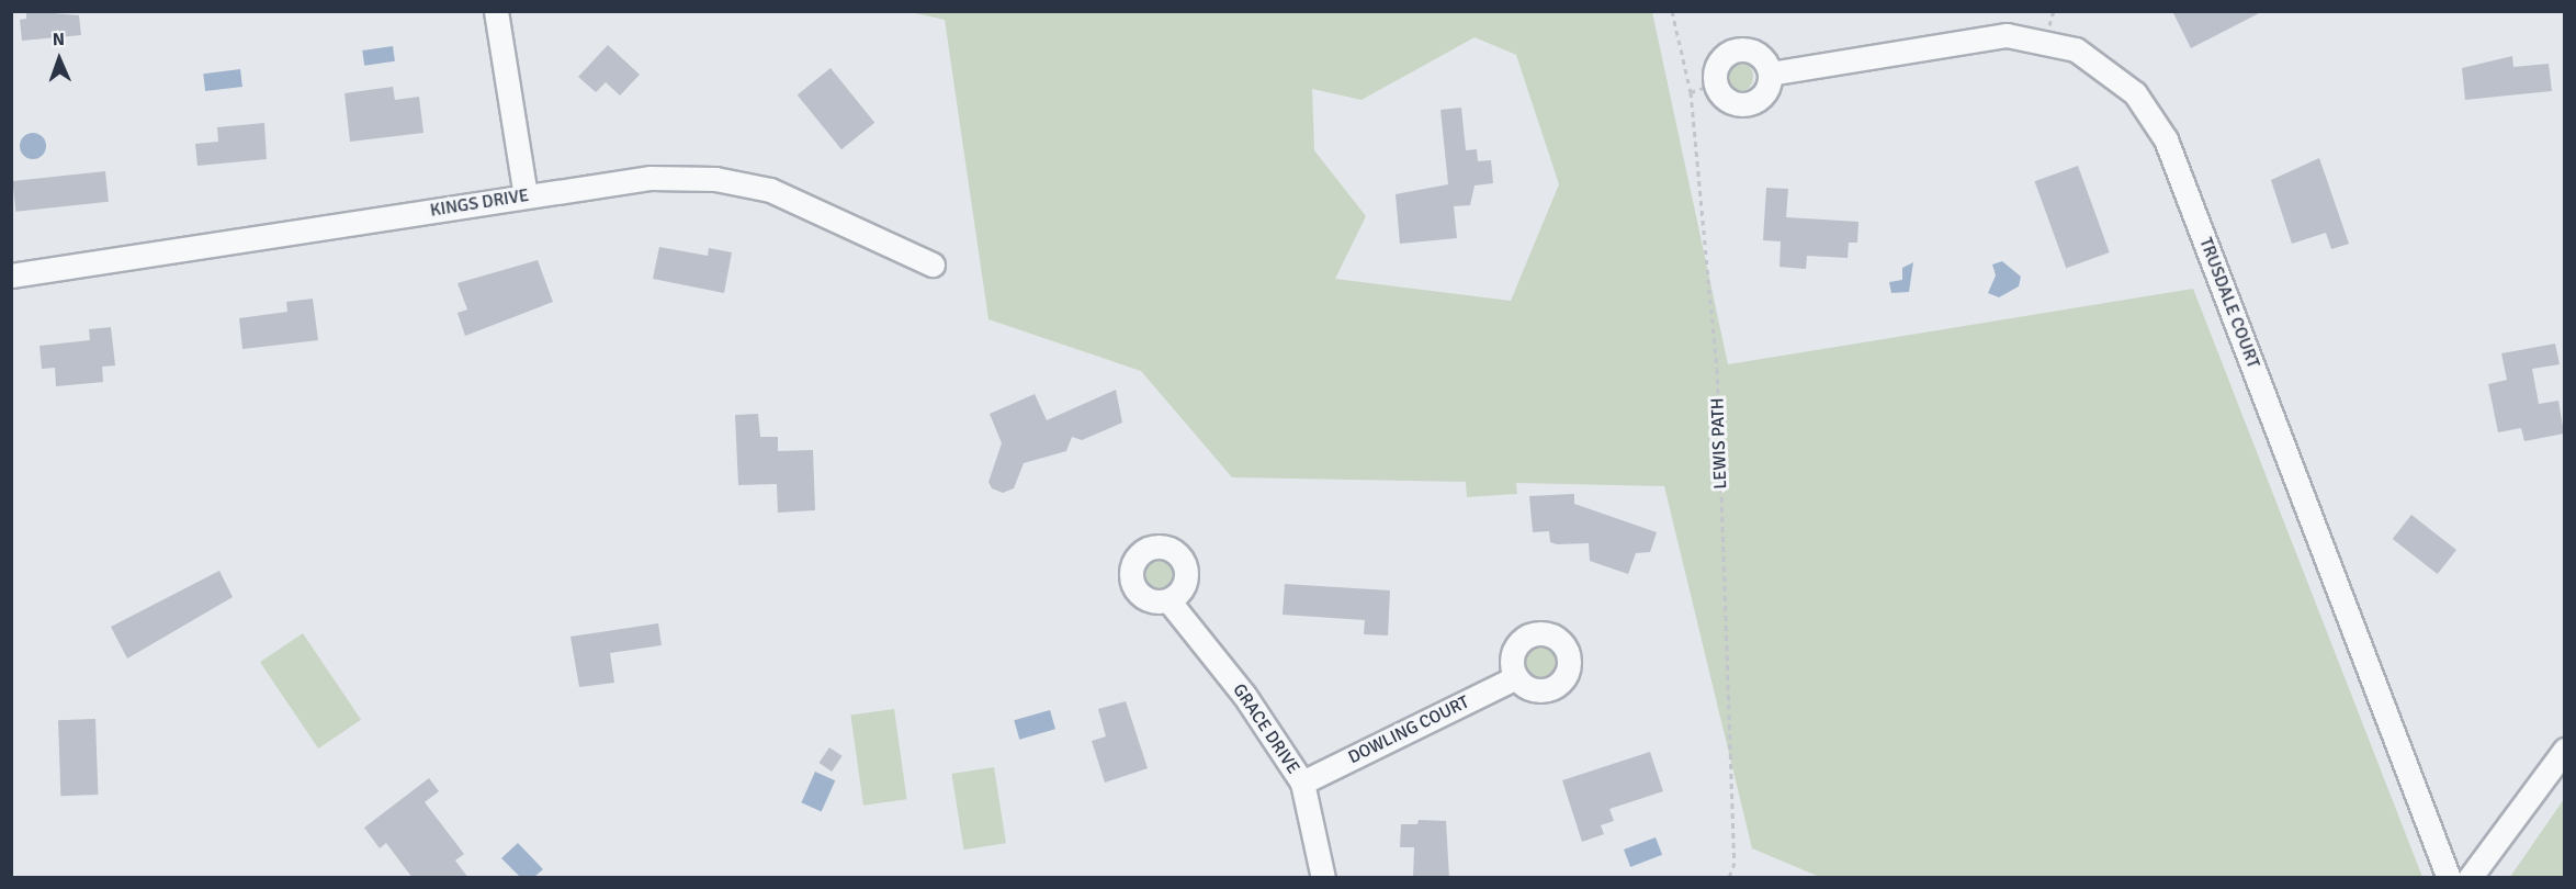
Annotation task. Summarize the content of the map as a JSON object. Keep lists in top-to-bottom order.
{
  "streets": {
    "street": [
      "KINGS DRIVE",
      "TRUSDALE COURT",
      "GRACE DRIVE",
      "DOWLING COURT"
    ],
    "path": ["LEWIS PATH"]
  },
  "crossings": [
    ["GRACE DRIVE", "DOWLING COURT"]
  ],
  "north": "top"
}
